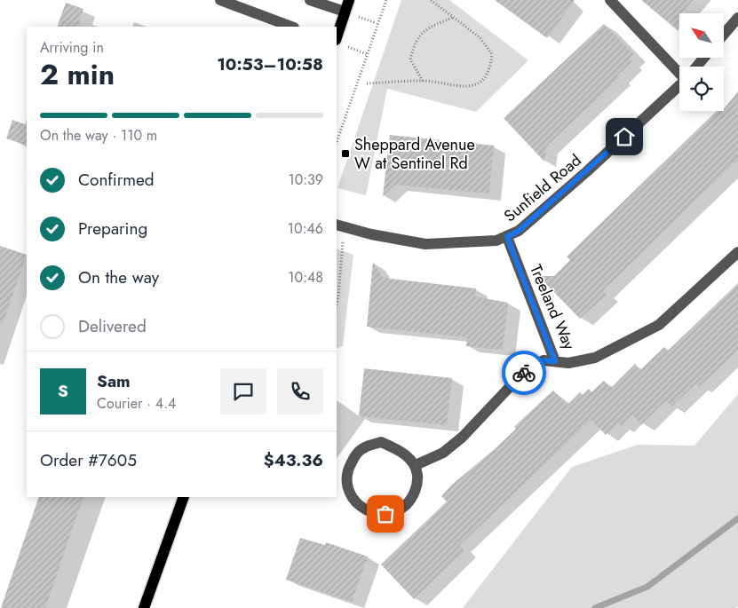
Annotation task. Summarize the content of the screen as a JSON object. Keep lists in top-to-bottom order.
{
  "streets": {
    "street": ["Sunfield Road", "Treeland Way"]
  },
  "crossings": [
    ["Sunfield Road", "Treeland Way"]
  ],
  "places": {
    "transit": ["Sheppard Avenue W at Sentinel Rd"]
  },
  "north": "top left",
  "page": {
    "heading": ["2 min", "Arriving in", "10:53–10:58"],
    "panel": [
      "Sam",
      "Courier · 4.4",
      "Order #7605",
      "$43.36"
    ],
    "bar": "On the way · 110 m",
    "list": [
      ["Confirmed", "10:39"],
      ["Preparing", "10:46"],
      ["On the way", "10:48"],
      "Delivered"
    ],
    "round": "S"
  }
}
